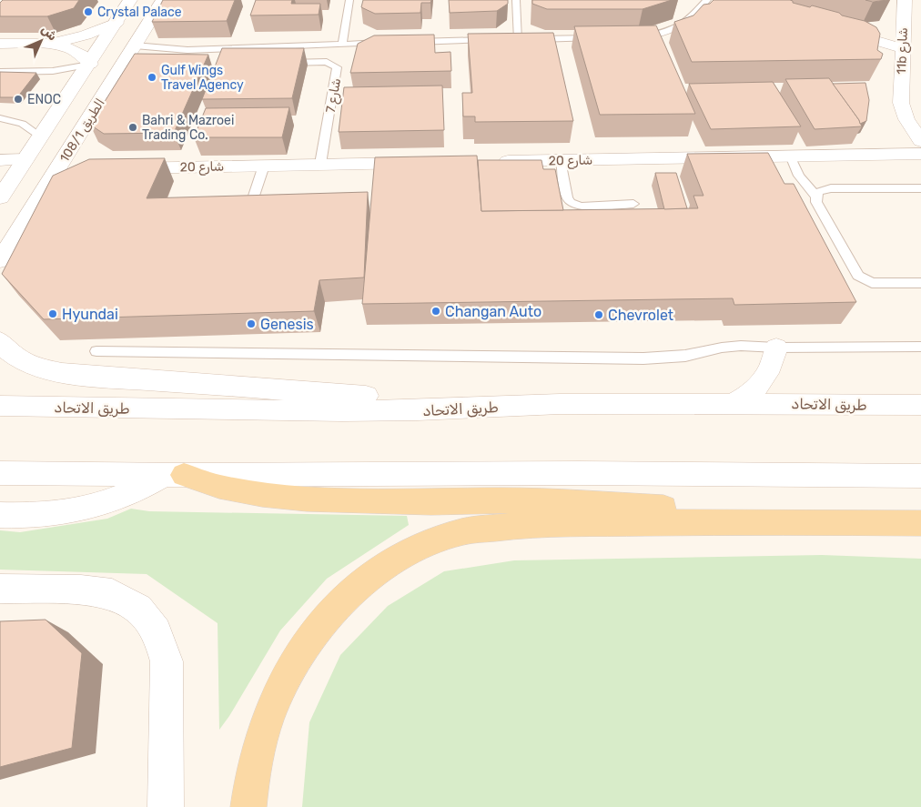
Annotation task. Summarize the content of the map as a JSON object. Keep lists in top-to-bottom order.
{
  "streets": {
    "street": [
      "11b شارع",
      "108/1 الطريق",
      "شارع 20",
      "طريق الاتحاد"
    ],
    "lane": ["شارع 7"]
  },
  "crossings": [
    ["11b شارع", "شارع 20"],
    ["شارع 7", "شارع 20"]
  ],
  "places": [
    "Crystal Palace",
    "Gulf Wings Travel Agency",
    "ENOC",
    "Bahri & Mazroei Trading Co.",
    "Changan Auto",
    "Hyundai",
    "Chevrolet",
    "Genesis"
  ],
  "north": "top right"
}
